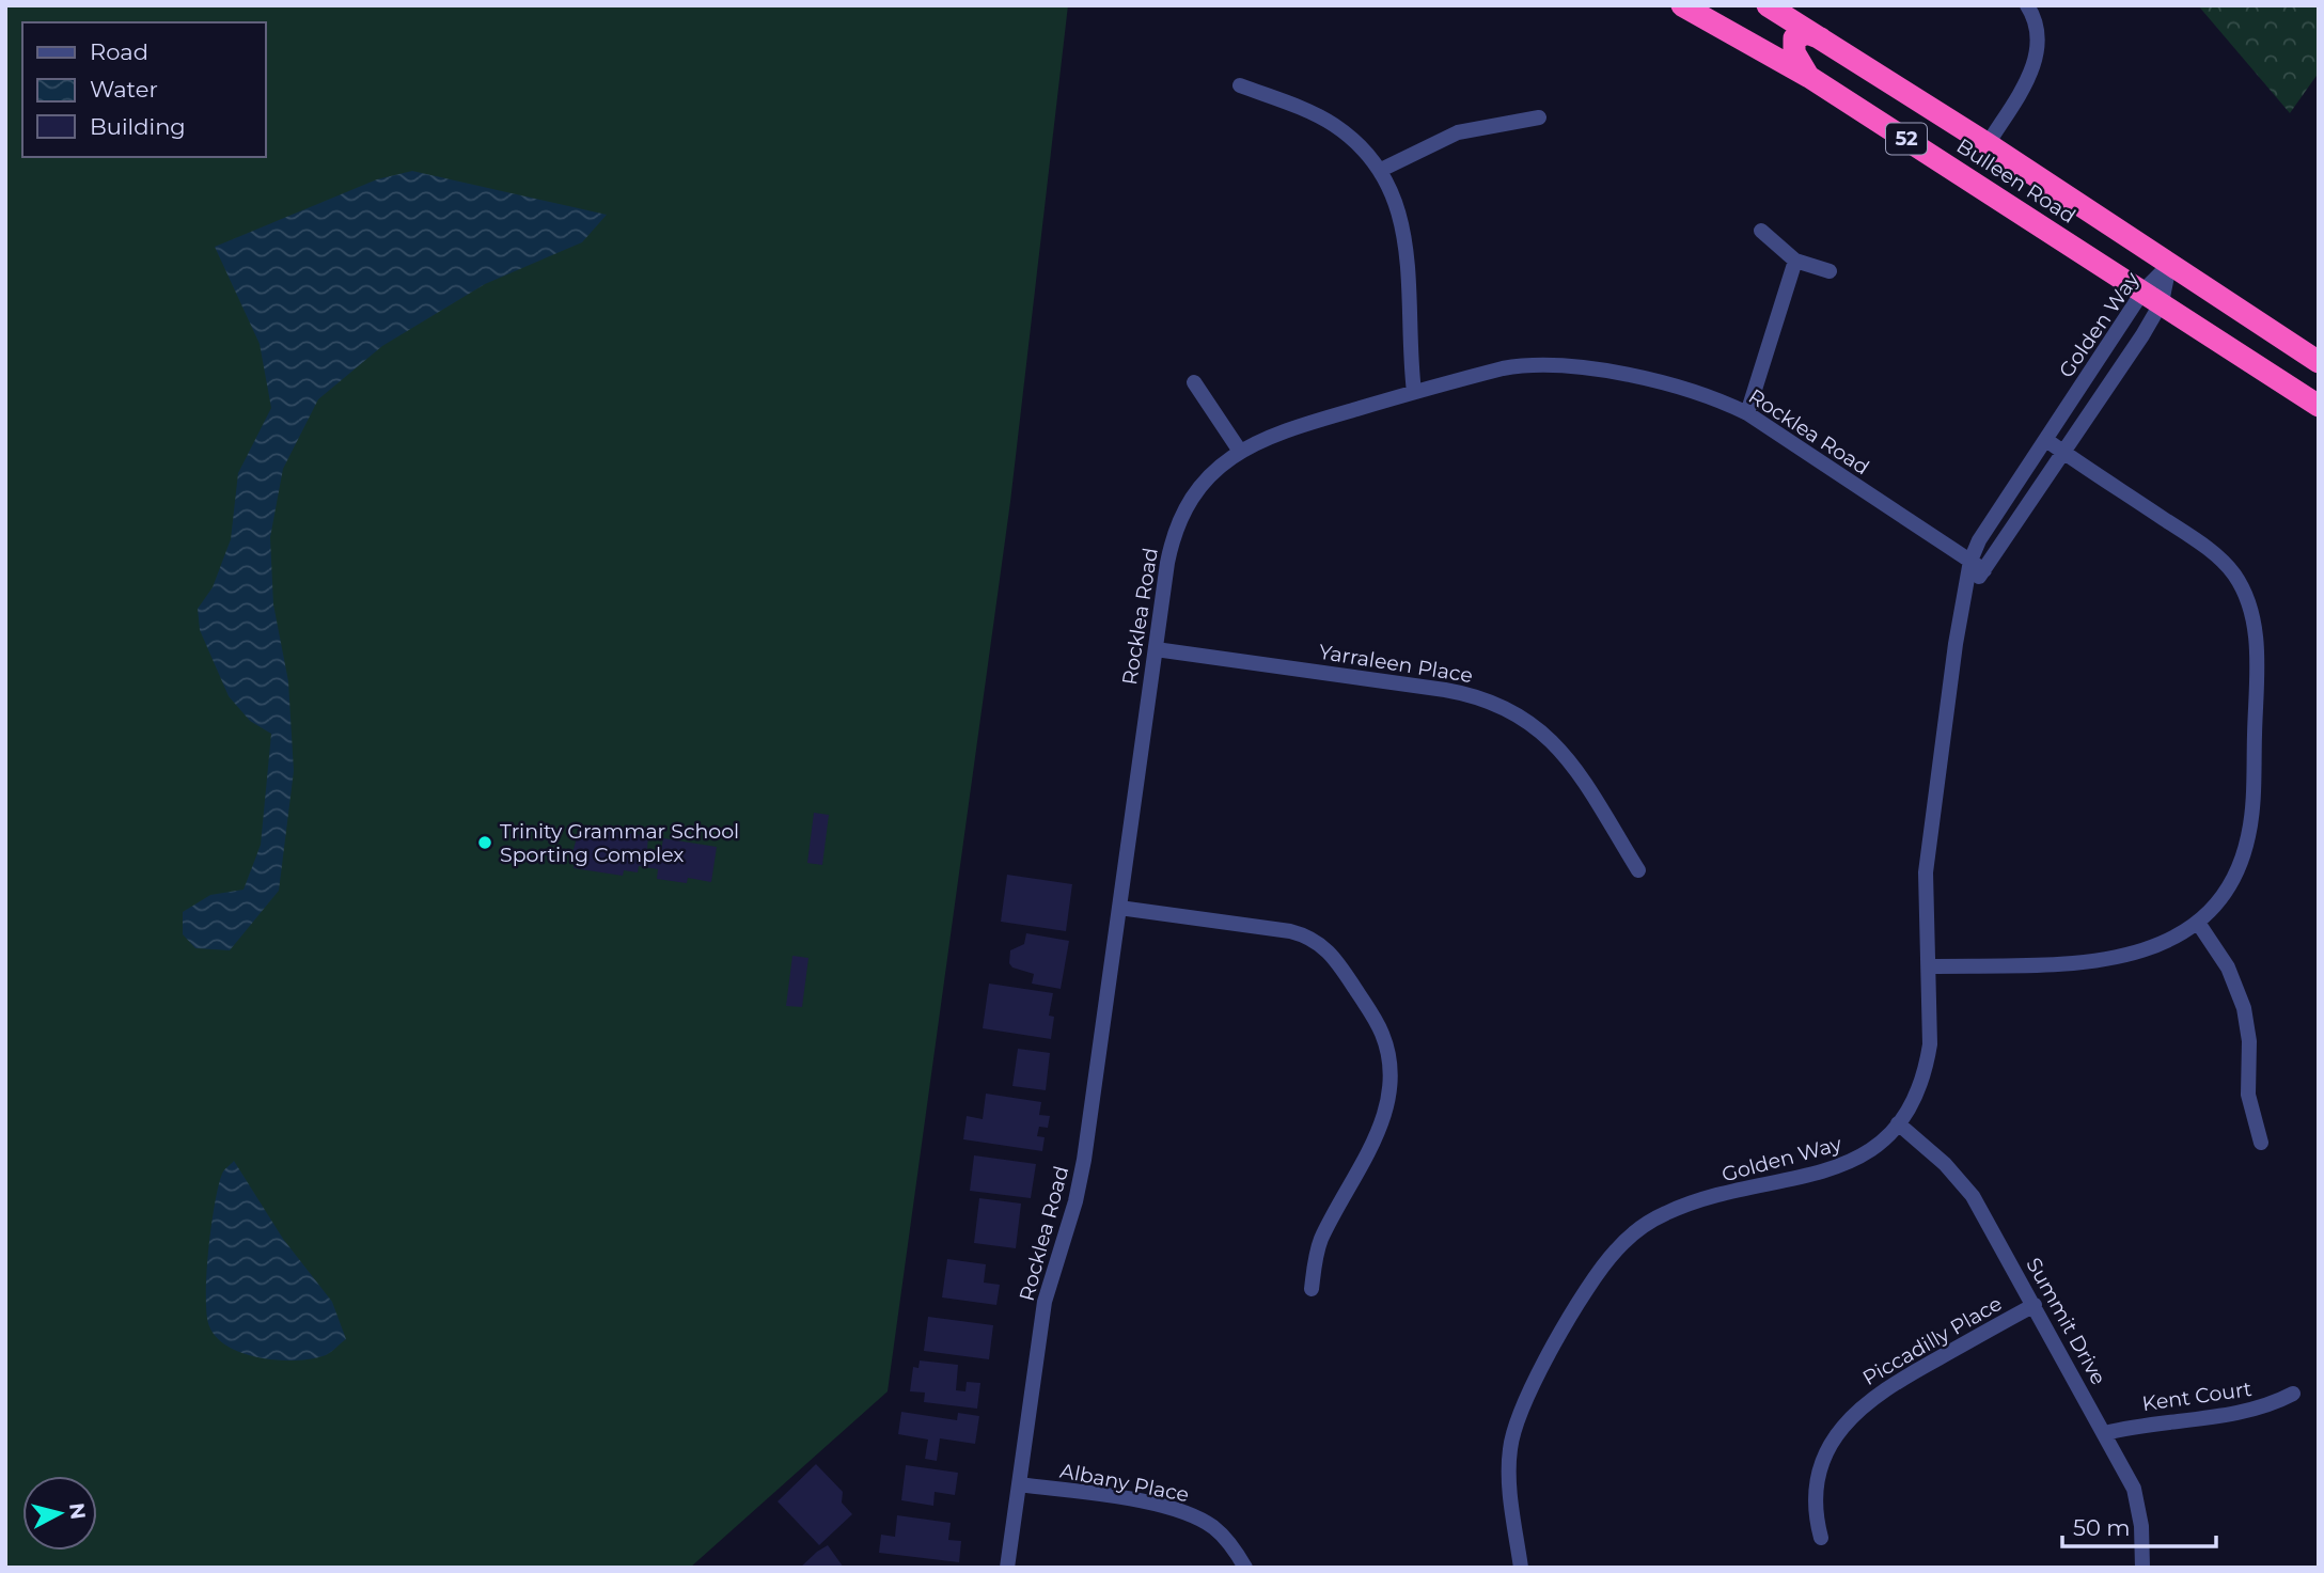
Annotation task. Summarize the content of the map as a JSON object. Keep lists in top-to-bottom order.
{
  "streets": {
    "highway": ["52", "Bulleen Road"],
    "street": [
      "Golden Way",
      "Rocklea Road",
      "Yarraleen Place",
      "Summit Drive",
      "Piccadilly Place",
      "Kent Court",
      "Albany Place"
    ]
  },
  "crossings": [
    ["Bulleen Road", "Golden Way"],
    ["Golden Way", "Rocklea Road"],
    ["Golden Way", "Summit Drive"],
    ["Rocklea Road", "Yarraleen Place"],
    ["Rocklea Road", "Albany Place"],
    ["Summit Drive", "Piccadilly Place"],
    ["Summit Drive", "Kent Court"]
  ],
  "places": ["Trinity Grammar School Sporting Complex"],
  "legend": ["Road", "Water", "Building"],
  "scale_bar": "50 m",
  "north": "right"
}
